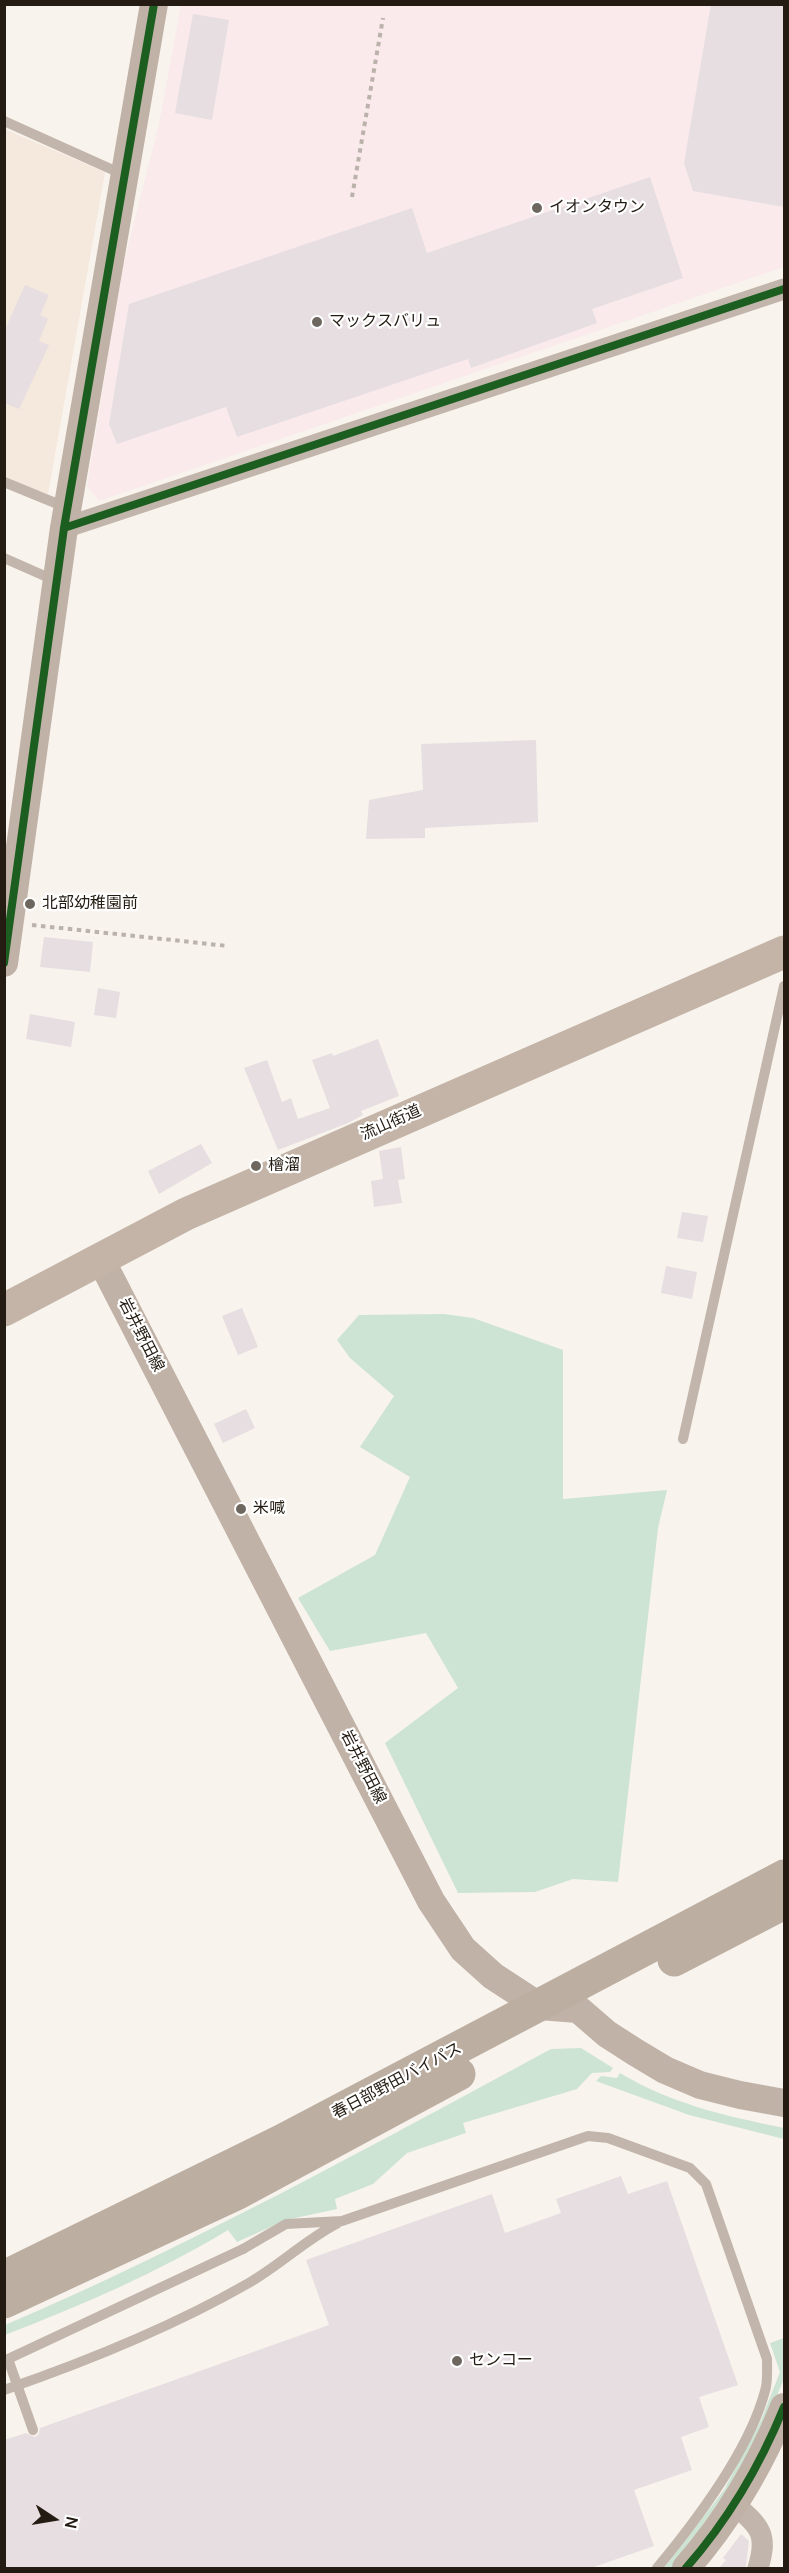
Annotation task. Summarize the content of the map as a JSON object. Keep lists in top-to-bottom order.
{
  "streets": {
    "highway": ["春日部野田バイパス"],
    "main road": ["流山街道"],
    "street": ["岩井野田線"]
  },
  "crossings": [
    ["流山街道", "岩井野田線"],
    ["岩井野田線", "春日部野田バイパス"]
  ],
  "places": [
    "イオンタウン",
    "マックスバリュ",
    "北部幼稚園前",
    "檜溜",
    "米喊",
    "センコー"
  ],
  "north": "right"
}
